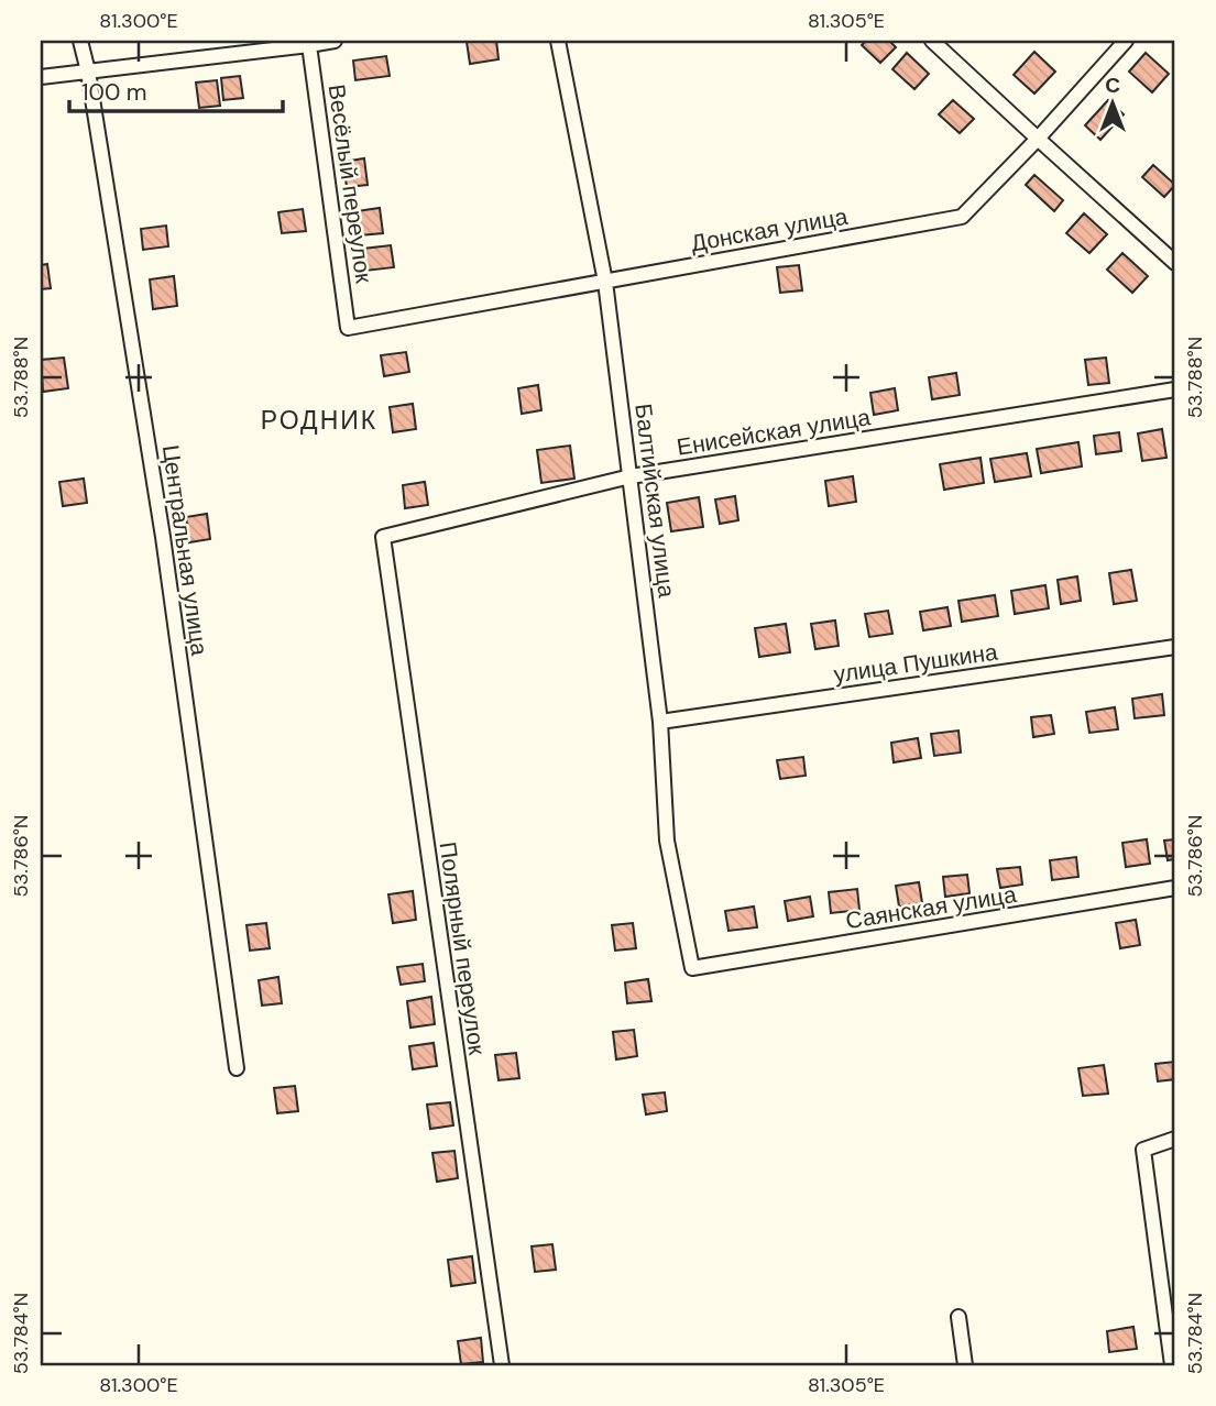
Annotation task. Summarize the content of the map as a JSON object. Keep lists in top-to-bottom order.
{
  "streets": {
    "street": [
      "Весёлый переулок",
      "Донская улица",
      "Енисейская улица",
      "Балтийская улица",
      "Центральная улица",
      "улица Пушкина",
      "Саянская улица",
      "Полярный переулок"
    ]
  },
  "crossings": [
    ["Весёлый переулок", "Донская улица"],
    ["Донская улица", "Балтийская улица"],
    ["Енисейская улица", "Балтийская улица"],
    ["Енисейская улица", "Полярный переулок"],
    ["Балтийская улица", "улица Пушкина"],
    ["Балтийская улица", "Саянская улица"]
  ],
  "districts": ["РОДНИК"],
  "scale_bar": "100 m",
  "north": "top",
  "coordinates": [
    "81.300°E",
    "81.305°E",
    "53.788°N",
    "53.786°N",
    "53.784°N"
  ]
}
